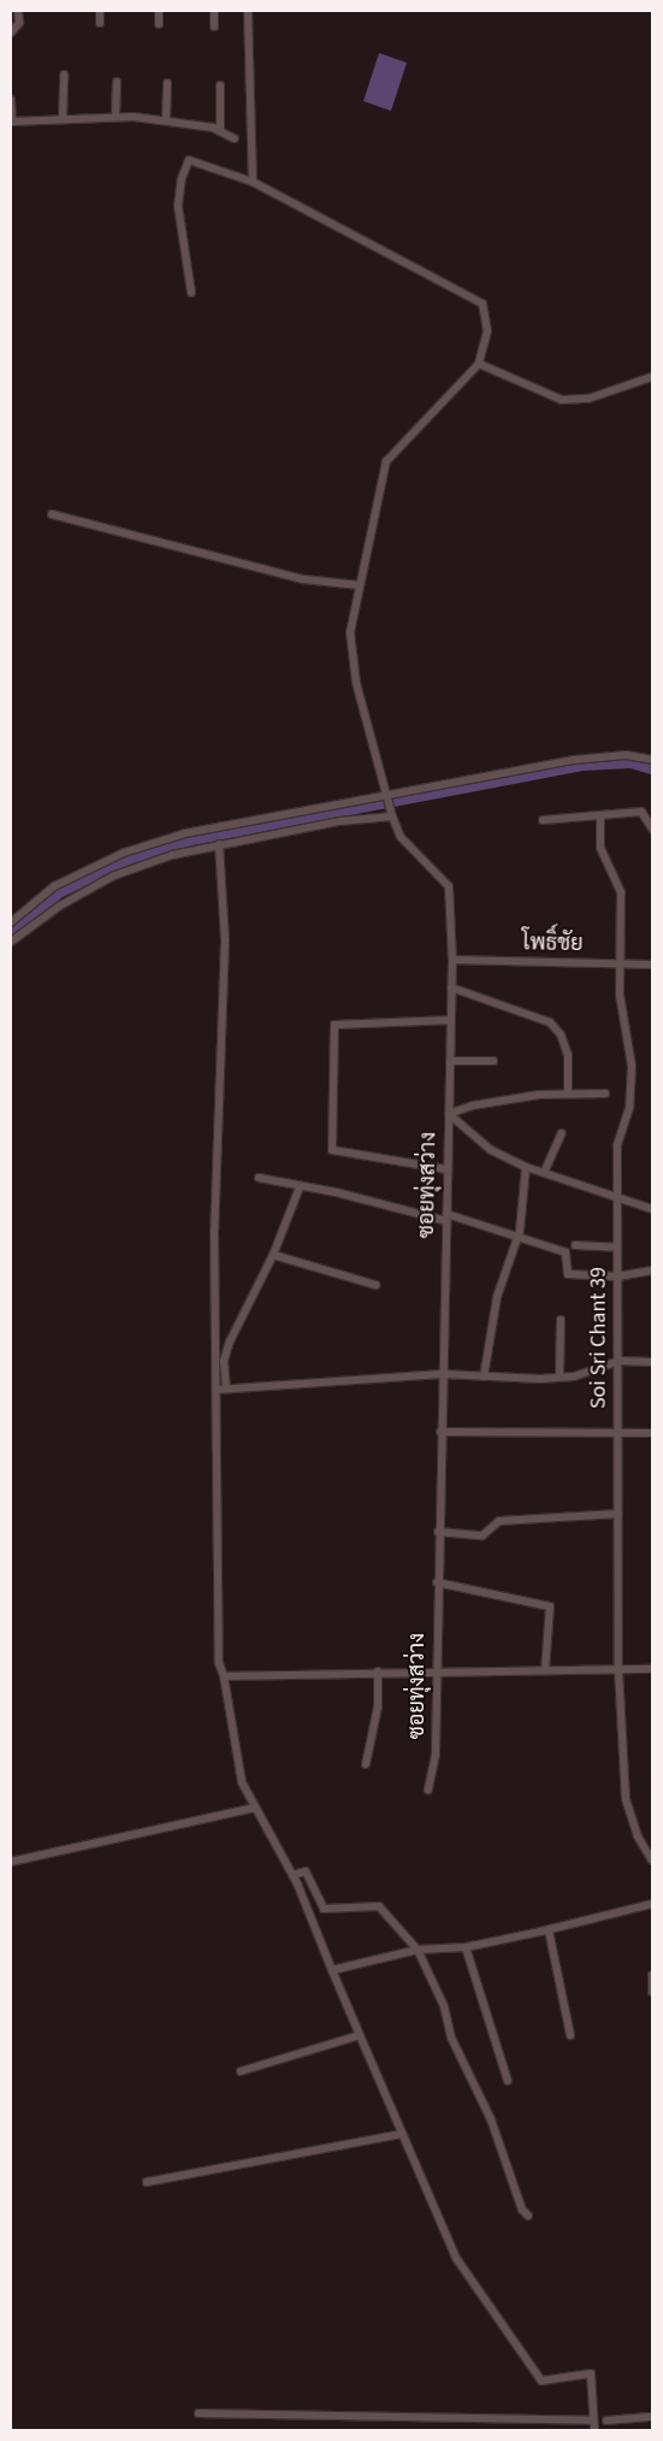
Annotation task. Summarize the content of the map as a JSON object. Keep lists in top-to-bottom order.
{
  "streets": {
    "street": ["โพธิ์ชัย", "ซอยทุ่งสว่าง", "Soi Sri Chant 39"]
  },
  "crossings": [
    ["โพธิ์ชัย", "ซอยทุ่งสว่าง"],
    ["โพธิ์ชัย", "Soi Sri Chant 39"]
  ]
}
